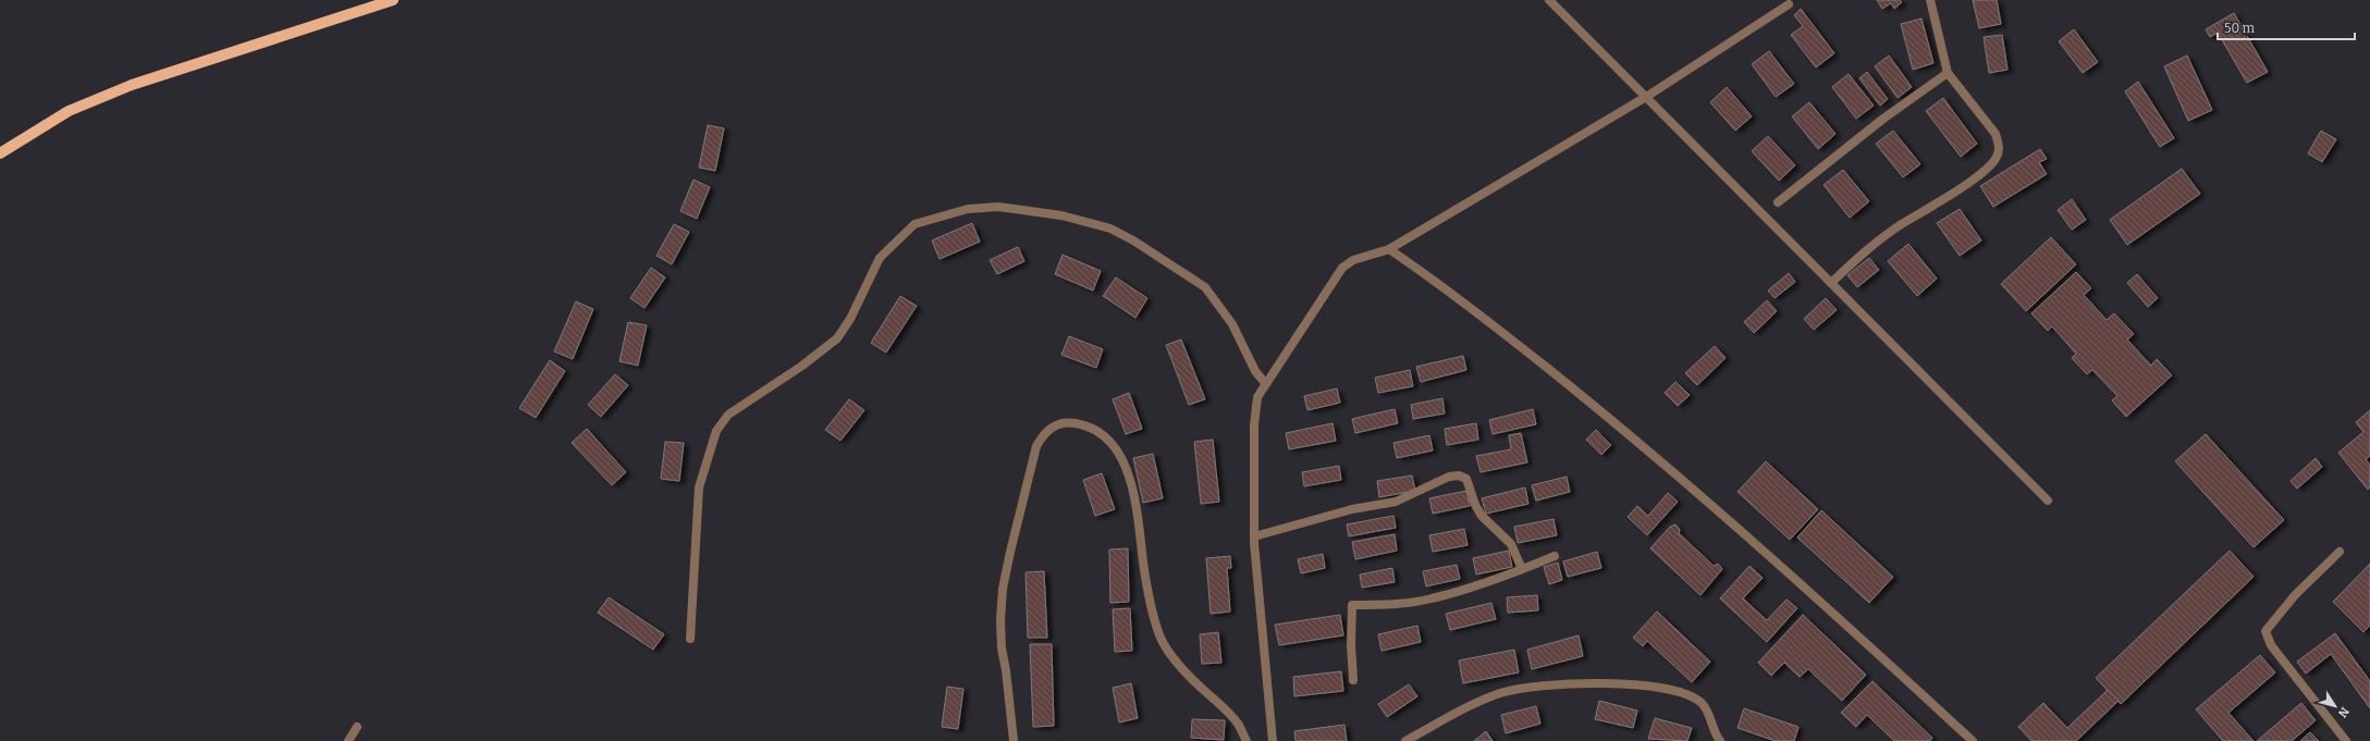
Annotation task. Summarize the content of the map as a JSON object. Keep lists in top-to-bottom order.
{
  "scale_bar": "50 m",
  "north": "bottom right"
}
